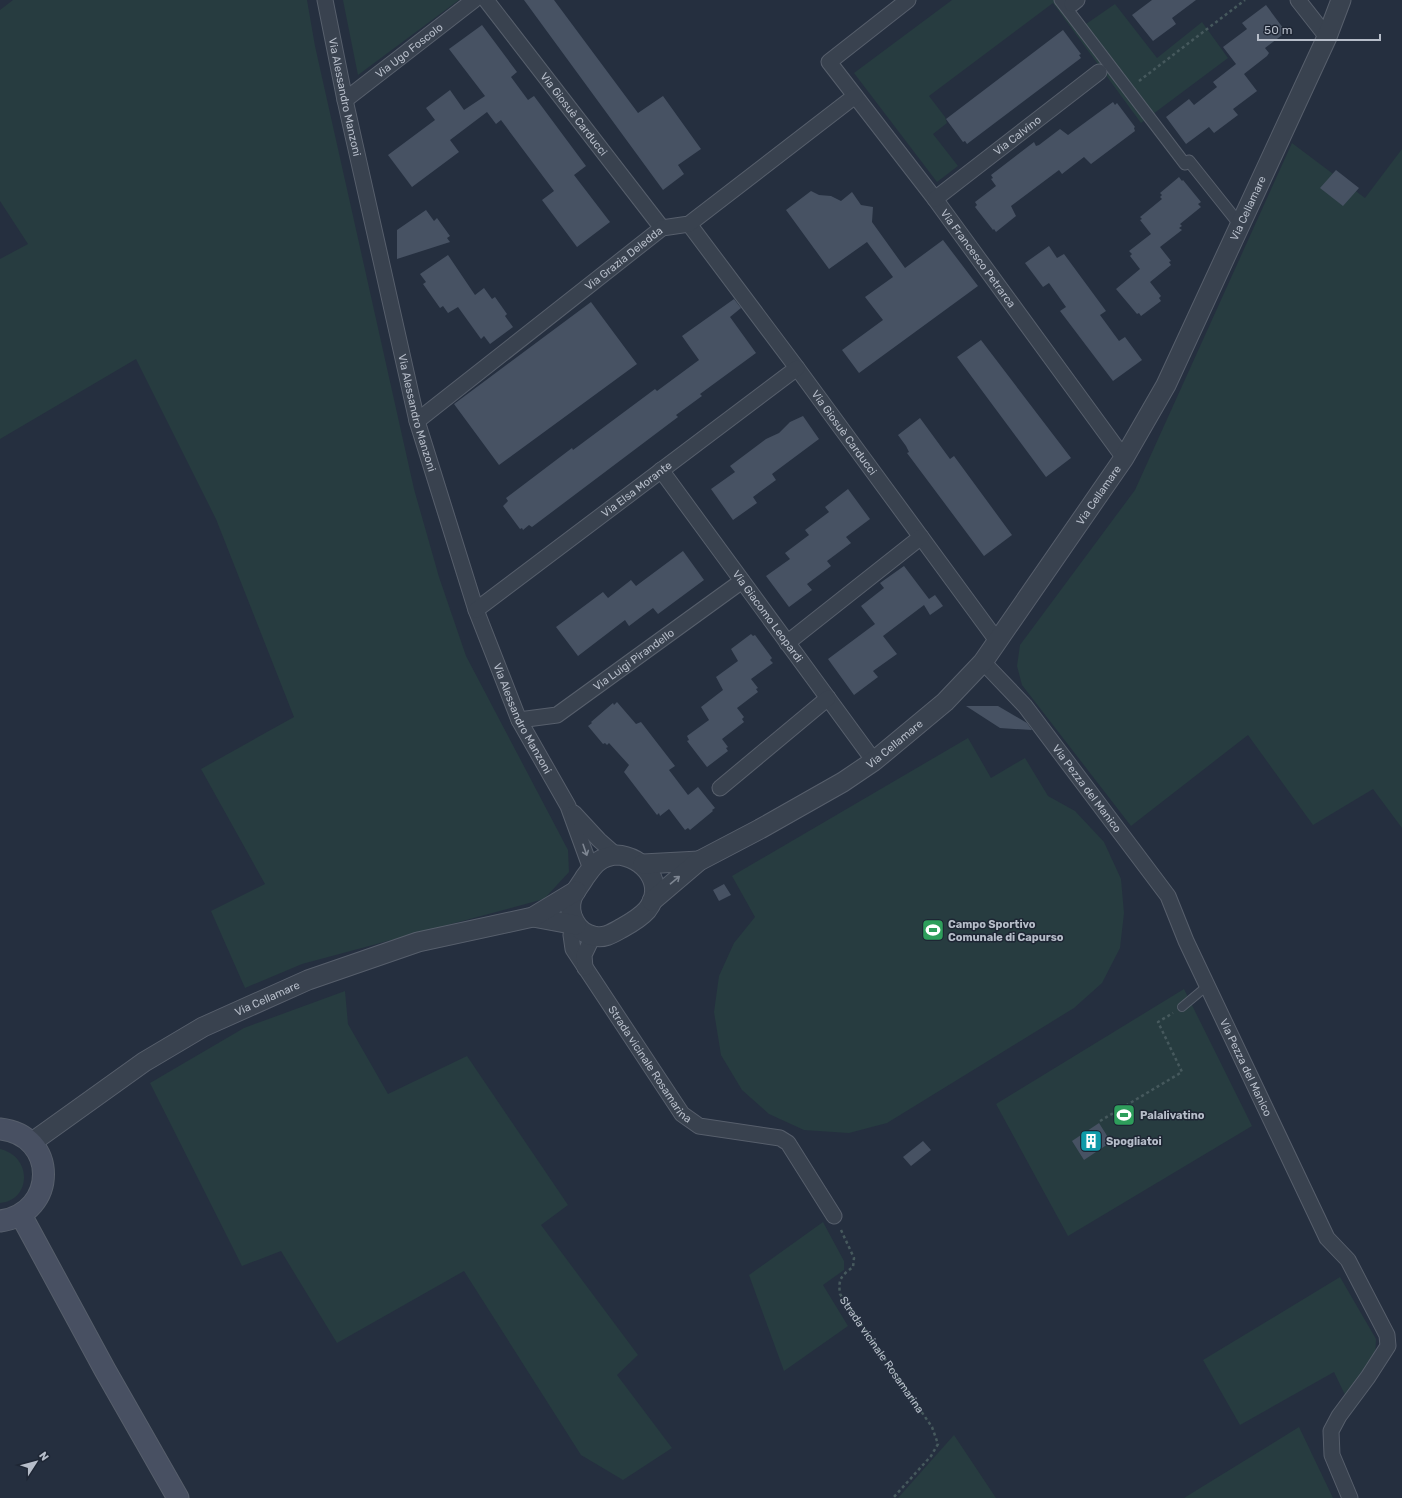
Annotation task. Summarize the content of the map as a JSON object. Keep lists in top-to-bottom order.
{
  "streets": {
    "street": [
      "Via Ugo Foscolo",
      "Via Alessandro Manzoni",
      "Via Giosuè Carducci",
      "Via Calvino",
      "Via Cellamare",
      "Via Grazia Deledda",
      "Via Francesco Petrarca",
      "Via Elsa Morante",
      "Via Giacomo Leopardi",
      "Via Luigi Pirandello",
      "Via Pezza del Manico",
      "Strada vicinale Rosamarina"
    ]
  },
  "crossings": [
    ["Via Ugo Foscolo", "Via Alessandro Manzoni"],
    ["Via Alessandro Manzoni", "Via Cellamare"],
    ["Via Alessandro Manzoni", "Via Grazia Deledda"],
    ["Via Alessandro Manzoni", "Via Elsa Morante"],
    ["Via Alessandro Manzoni", "Via Luigi Pirandello"],
    ["Via Alessandro Manzoni", "Strada vicinale Rosamarina"],
    ["Via Giosuè Carducci", "Via Cellamare"],
    ["Via Giosuè Carducci", "Via Grazia Deledda"],
    ["Via Giosuè Carducci", "Via Elsa Morante"],
    ["Via Calvino", "Via Francesco Petrarca"],
    ["Via Cellamare", "Via Francesco Petrarca"],
    ["Via Cellamare", "Via Giacomo Leopardi"],
    ["Via Cellamare", "Via Pezza del Manico"],
    ["Via Cellamare", "Strada vicinale Rosamarina"],
    ["Via Grazia Deledda", "Via Francesco Petrarca"],
    ["Via Elsa Morante", "Via Giacomo Leopardi"],
    ["Via Giacomo Leopardi", "Via Luigi Pirandello"]
  ],
  "places": {
    "sports": ["Campo Sportivo Comunale di Capurso", "Palalivatino"],
    "building": ["Spogliatoi"]
  },
  "scale_bar": "50 m",
  "north": "top right"
}
